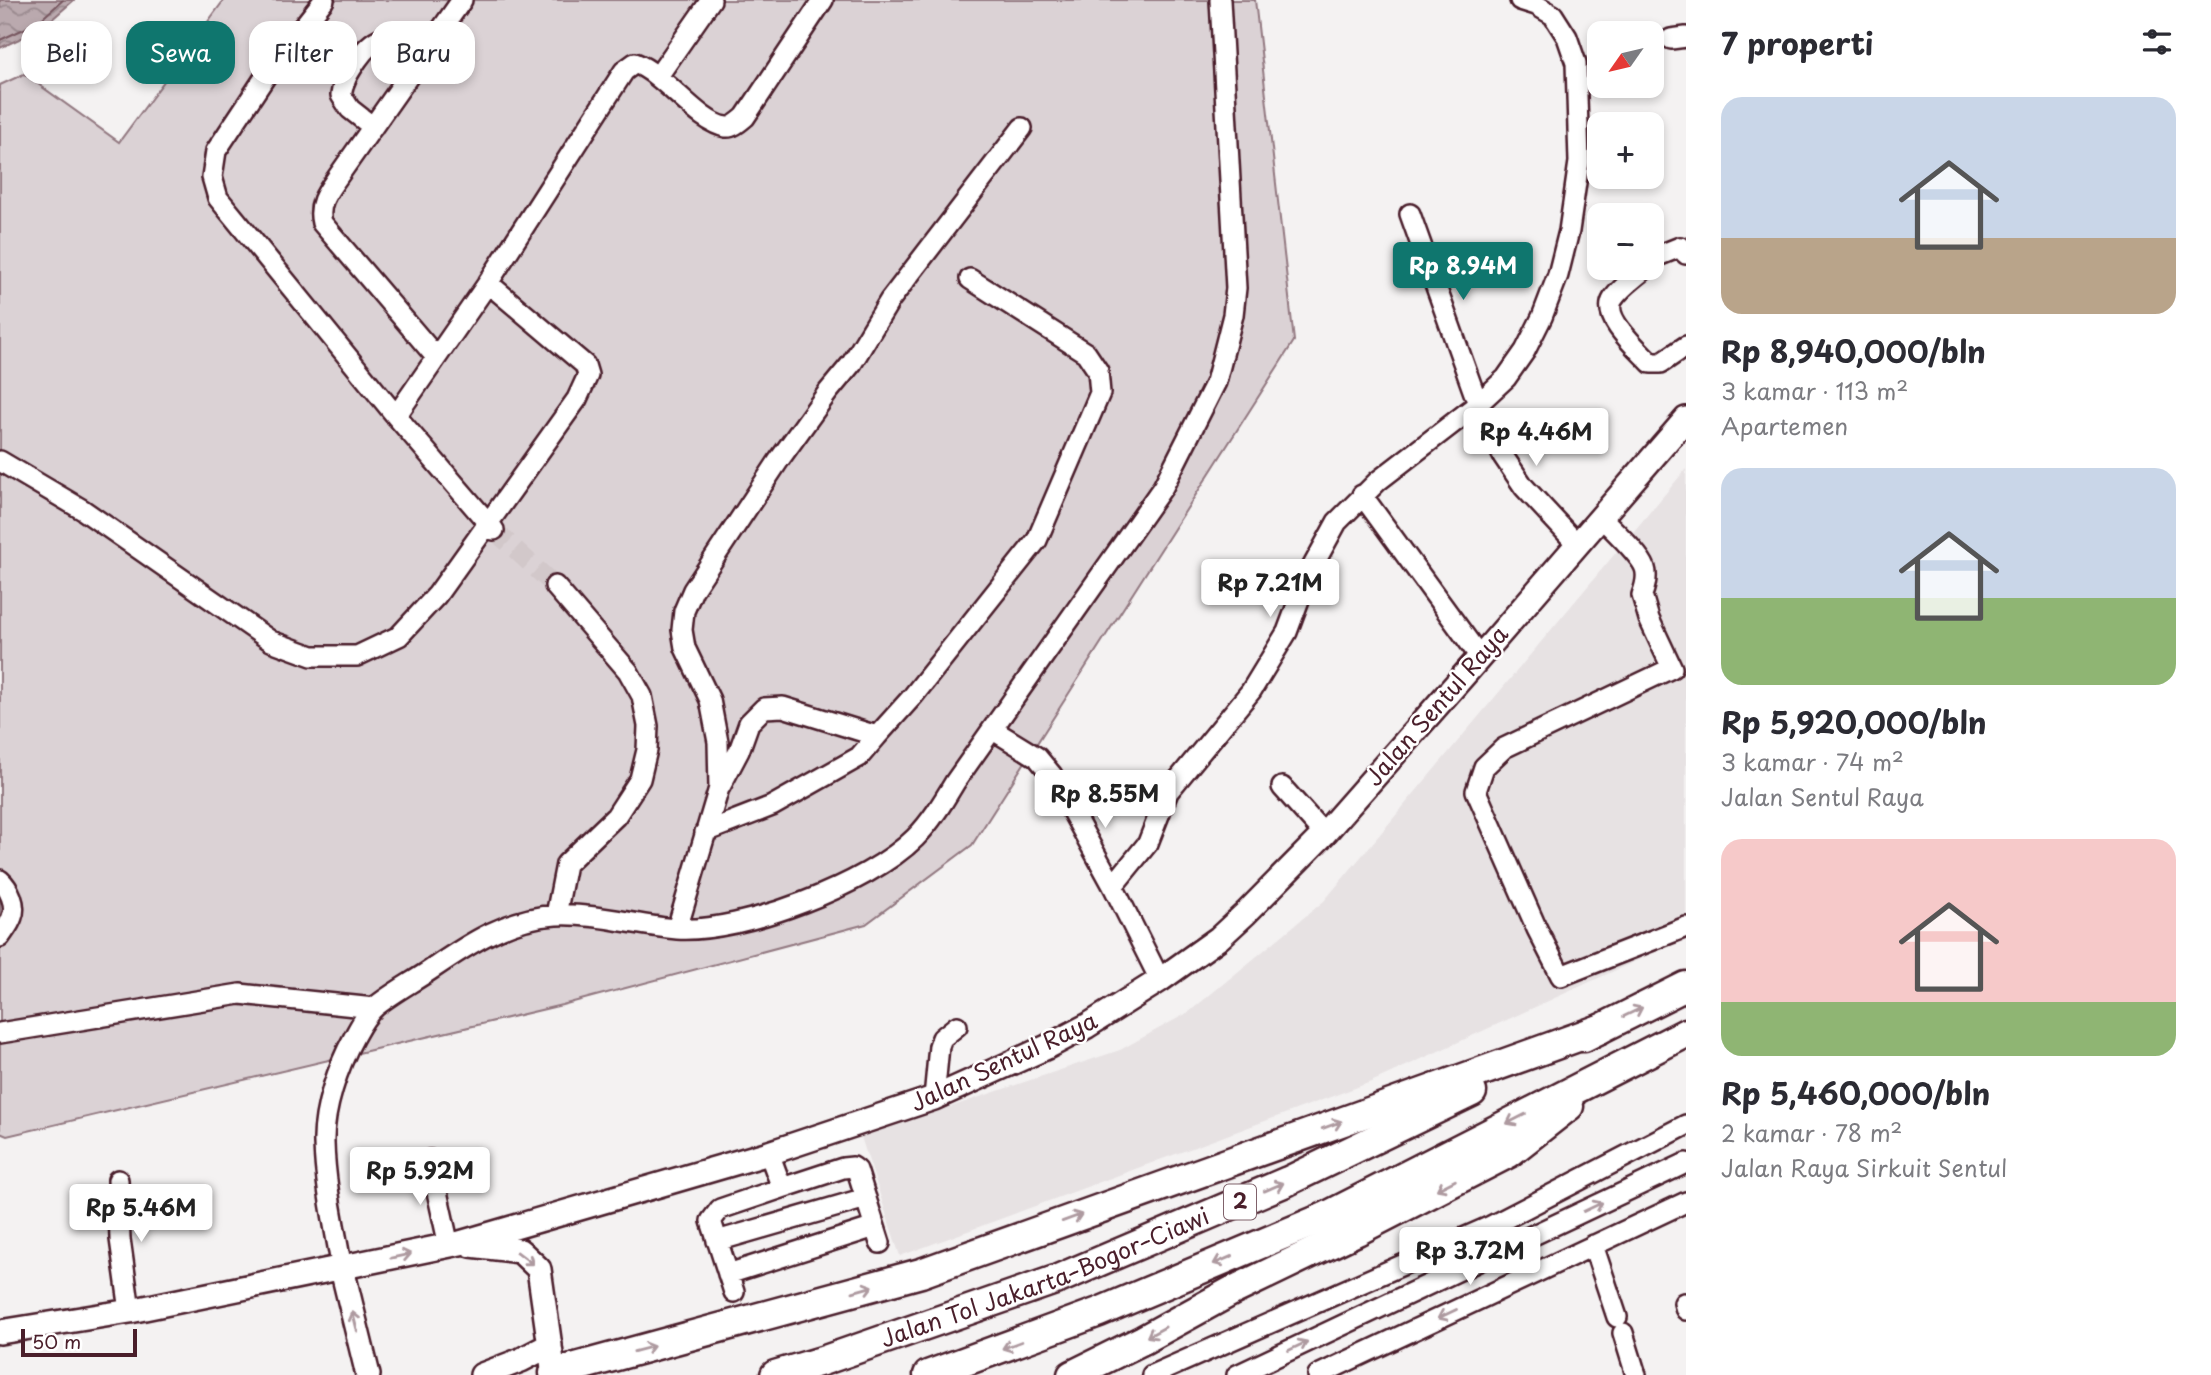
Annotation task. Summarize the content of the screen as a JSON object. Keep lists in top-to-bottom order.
{
  "streets": {
    "highway": ["2", "Jalan Tol Jakarta–Bogor–Ciawi"],
    "main road": ["Jalan Sentul Raya"]
  },
  "scale_bar": "50 m",
  "north": "bottom left",
  "page": {
    "heading": "7 properti",
    "map_buttons": ["+", "−"],
    "chip": [
      "Beli",
      "Sewa",
      "Filter",
      "Baru"
    ],
    "list": [
      {
        "name": "Rp 8,940,000/bln",
        "note": "3 kamar · 113 m² · Apartemen"
      },
      {
        "name": "Rp 5,920,000/bln",
        "note": "3 kamar · 74 m² · Jalan Sentul Raya"
      },
      {
        "name": "Rp 5,460,000/bln",
        "note": "2 kamar · 78 m² · Jalan Raya Sirkuit Sentul"
      }
    ],
    "price": [
      "Rp 8.94M",
      "Rp 4.46M",
      "Rp 7.21M",
      "Rp 8.55M",
      "Rp 5.92M",
      "Rp 5.46M",
      "Rp 3.72M"
    ],
    "scale": "50 m"
  }
}
